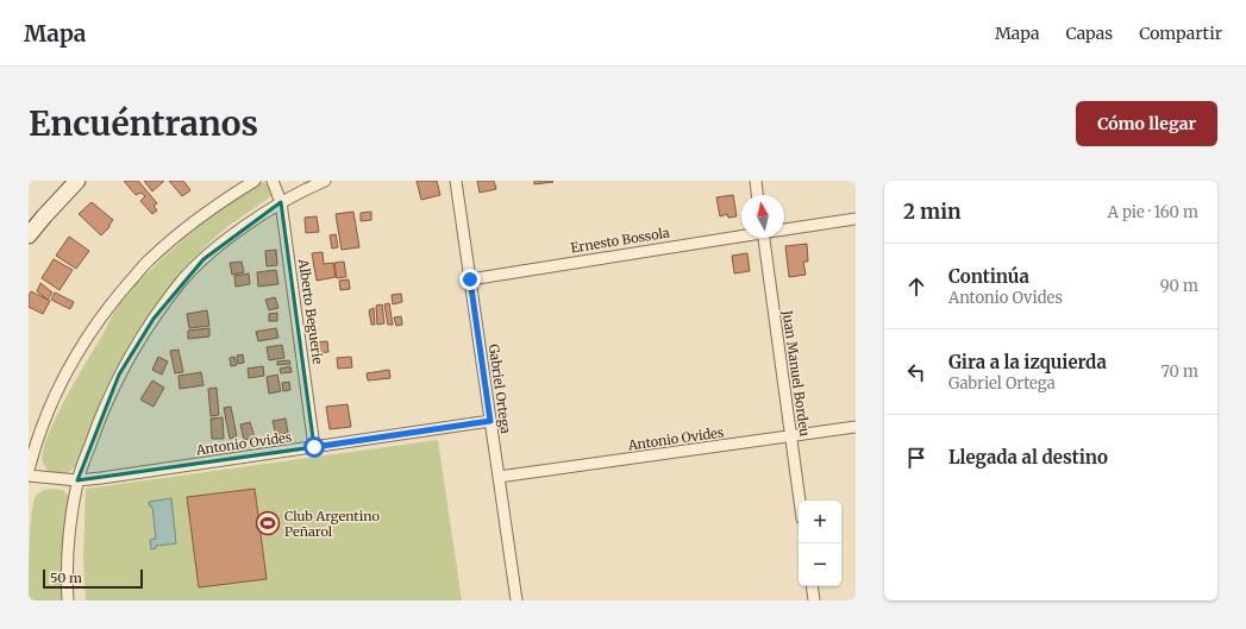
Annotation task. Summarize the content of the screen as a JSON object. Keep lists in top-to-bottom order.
{
  "streets": {
    "street": [
      "Ernesto Bossola",
      "Alberto Beguerie",
      "Juan Manuel Bordeu",
      "Gabriel Ortega",
      "Antonio Ovides"
    ]
  },
  "crossings": [
    ["Ernesto Bossola", "Gabriel Ortega"],
    ["Alberto Beguerie", "Antonio Ovides"],
    ["Juan Manuel Bordeu", "Antonio Ovides"],
    ["Gabriel Ortega", "Antonio Ovides"]
  ],
  "places": {
    "sports": ["Club Argentino Peñarol"]
  },
  "scale_bar": "50 m",
  "north": "top",
  "page": {
    "header": "Mapa",
    "nav": ["Mapa", "Capas", "Compartir"],
    "buttons": "Cómo llegar",
    "title": "Encuéntranos",
    "heading": ["2 min", "A pie · 160 m"],
    "list": [
      ["Continúa", "Antonio Ovides", "90 m"],
      ["Gira a la izquierda", "Gabriel Ortega", "70 m"],
      "Llegada al destino"
    ],
    "map_buttons": ["+", "−"],
    "scale": "50 m"
  }
}
